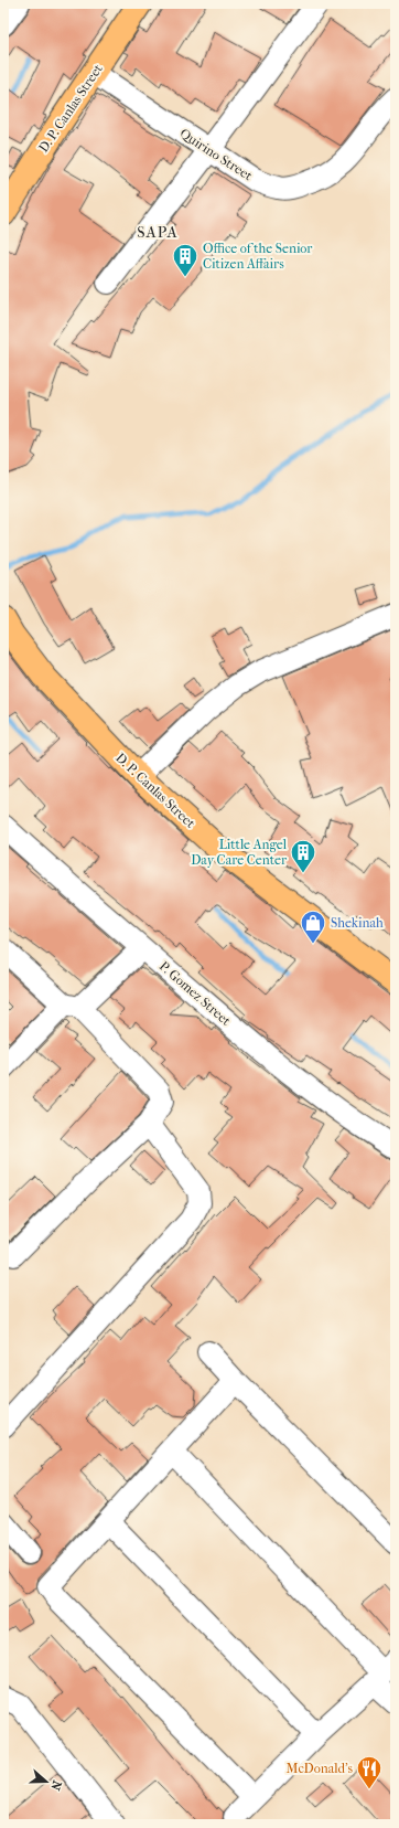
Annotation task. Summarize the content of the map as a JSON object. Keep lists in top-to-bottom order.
{
  "streets": {
    "main road": ["D. P. Canlas Street"],
    "street": ["Quirino Street", "P. Gomez Street"]
  },
  "crossings": [
    ["D. P. Canlas Street", "Quirino Street"]
  ],
  "districts": ["SAPA"],
  "places": {
    "building": ["Office of the Senior Citizen Affairs", "Little Angel Day Care Center"],
    "shop": ["Shekinah"],
    "restaurant": ["McDonald's"]
  },
  "north": "right"
}
